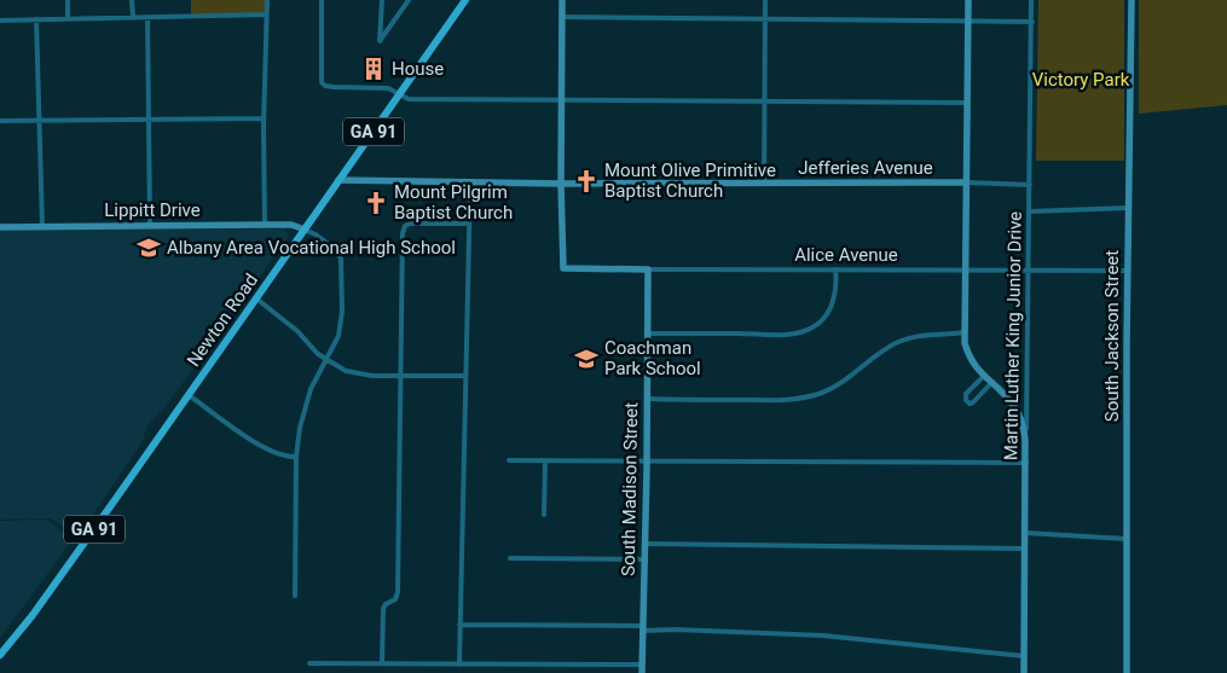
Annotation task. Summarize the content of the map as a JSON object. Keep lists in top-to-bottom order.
{
  "streets": {
    "main road": ["GA 91", "Newton Road"],
    "street": [
      "Jefferies Avenue",
      "Lippitt Drive",
      "Alice Avenue",
      "Martin Luther King Junior Drive",
      "South Jackson Street",
      "South Madison Street"
    ]
  },
  "crossings": [
    ["Jefferies Avenue", "Alice Avenue"],
    ["Jefferies Avenue", "Newton Road"],
    ["Jefferies Avenue", "Martin Luther King Junior Drive"],
    ["Lippitt Drive", "Newton Road"],
    ["Alice Avenue", "Martin Luther King Junior Drive"],
    ["Alice Avenue", "South Jackson Street"],
    ["Alice Avenue", "South Madison Street"]
  ],
  "parks": ["Victory Park"],
  "places": {
    "building": ["House"],
    "church": ["Mount Olive Primitive Baptist Church", "Mount Pilgrim Baptist Church"],
    "school or university": ["Albany Area Vocational High School", "Coachman Park School"]
  }
}
